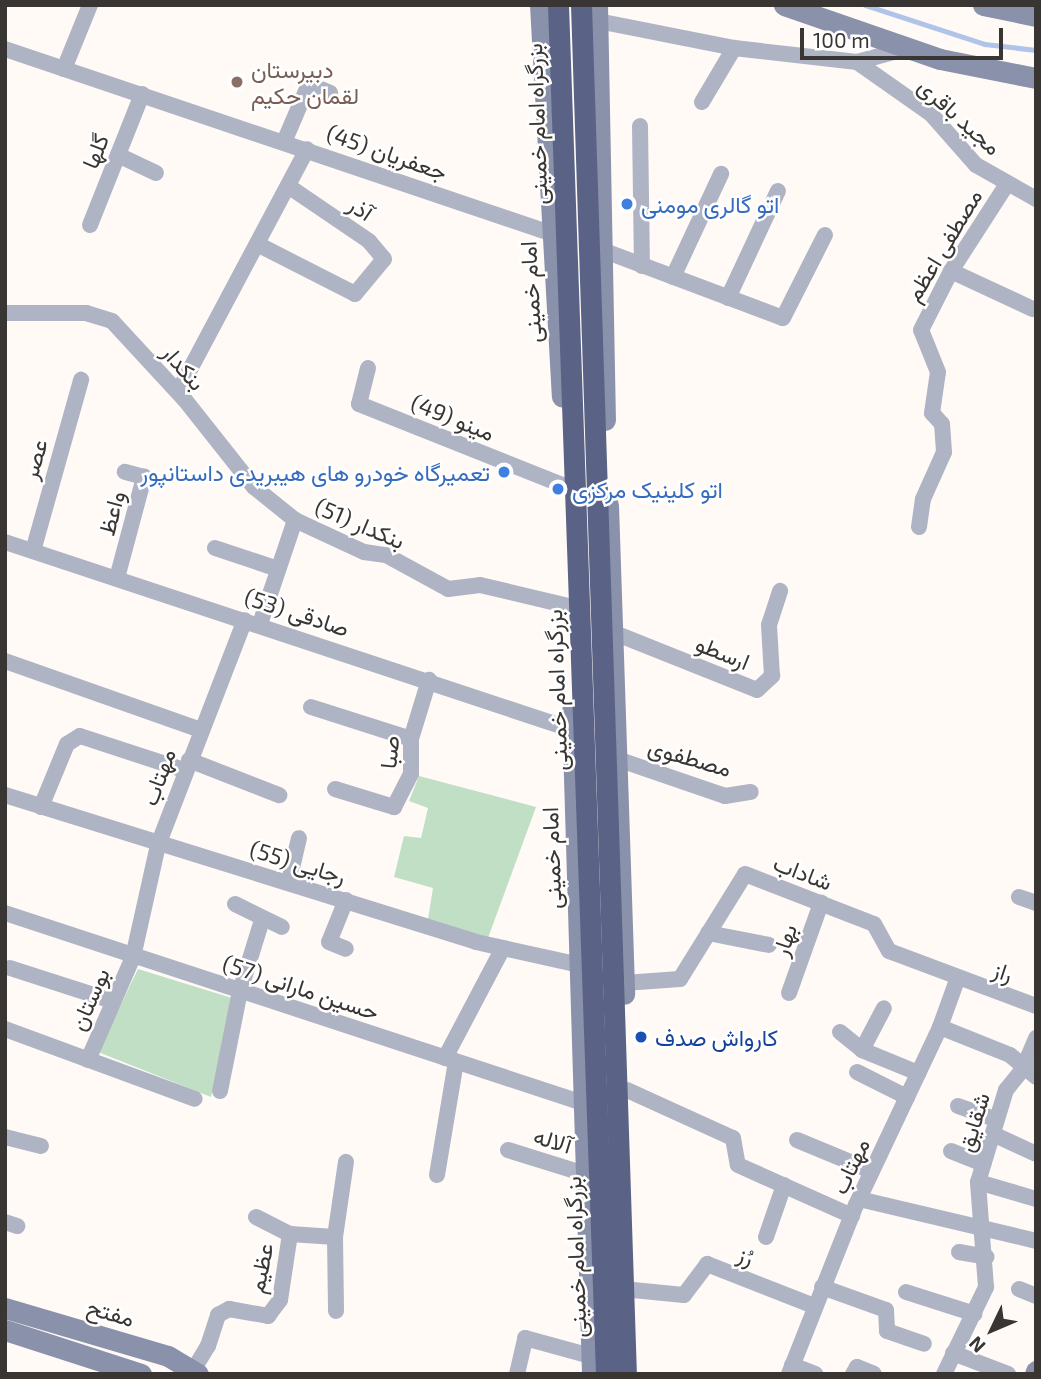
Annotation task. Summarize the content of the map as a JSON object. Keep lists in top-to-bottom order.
{
  "streets": {
    "highway": ["بزرگراه امام خمینی"],
    "main road": ["امام خمینی", "مفتح"],
    "street": [
      "مجید باقری",
      "گلها",
      "جعفریان (45)",
      "آذر",
      "مصطفی اعظم",
      "بنکدار",
      "مینو (49)",
      "عصر",
      "واعظ",
      "بنکدار (51)",
      "صادقی (53)",
      "ارسطو",
      "صبا",
      "مصطفوی",
      "مهتاب",
      "رجایی (55)",
      "شاداب",
      "بهار",
      "راز",
      "حسین مارانی (57)",
      "بوستان",
      "شقایق",
      "آلاله",
      "رُز",
      "عظیم"
    ]
  },
  "crossings": [
    ["مجید باقری", "مصطفی اعظم"],
    ["گلها", "جعفریان (45)"],
    ["جعفریان (45)", "امام خمینی"],
    ["امام خمینی", "مینو (49)"],
    ["امام خمینی", "بنکدار (51)"],
    ["امام خمینی", "صادقی (53)"],
    ["امام خمینی", "رجایی (55)"],
    ["امام خمینی", "حسین مارانی (57)"],
    ["امام خمینی", "آلاله"],
    ["بنکدار", "بنکدار (51)"],
    ["بنکدار", "مهتاب"],
    ["عصر", "صادقی (53)"],
    ["واعظ", "صادقی (53)"],
    ["بنکدار (51)", "مهتاب"],
    ["صادقی (53)", "صبا"],
    ["صادقی (53)", "مهتاب"],
    ["مهتاب", "رجایی (55)"],
    ["مهتاب", "شاداب"],
    ["مهتاب", "راز"],
    ["مهتاب", "حسین مارانی (57)"],
    ["مهتاب", "بوستان"],
    ["مهتاب", "رُز"],
    ["شاداب", "بهار"],
    ["شاداب", "راز"],
    ["حسین مارانی (57)", "بوستان"],
    ["عظیم", "مفتح"]
  ],
  "places": [
    "دبیرستان لقمان حکیم",
    "اتو گالری مومنی",
    "تعمیرگاه خودرو های هیبریدی داستانپور",
    "اتو کلینیک مرکزی",
    "کارواش صدف"
  ],
  "scale_bar": "100 m",
  "north": "bottom left"
}
